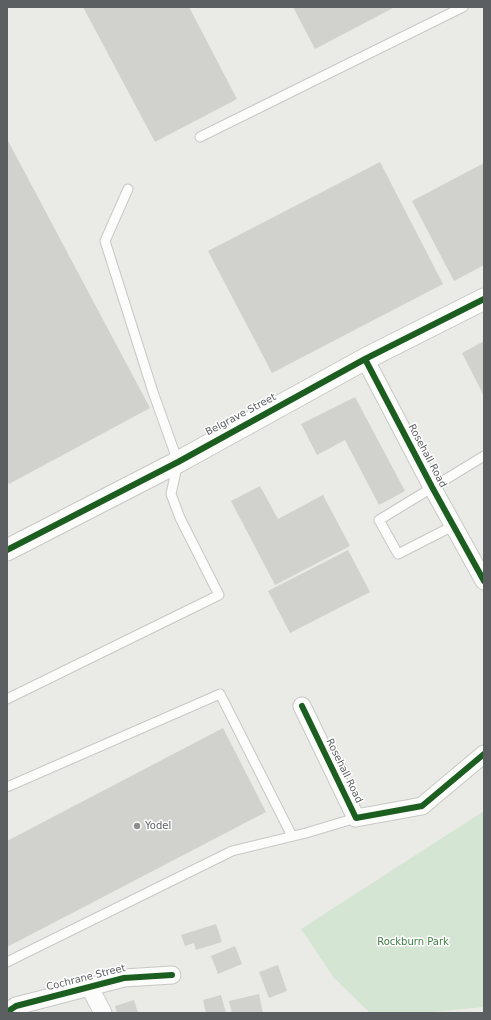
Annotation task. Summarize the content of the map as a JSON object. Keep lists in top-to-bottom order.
{
  "streets": {
    "street": ["Belgrave Street", "Rosehall Road", "Cochrane Street"]
  },
  "crossings": [
    ["Belgrave Street", "Rosehall Road"]
  ],
  "parks": ["Rockburn Park"],
  "places": ["Yodel"]
}
